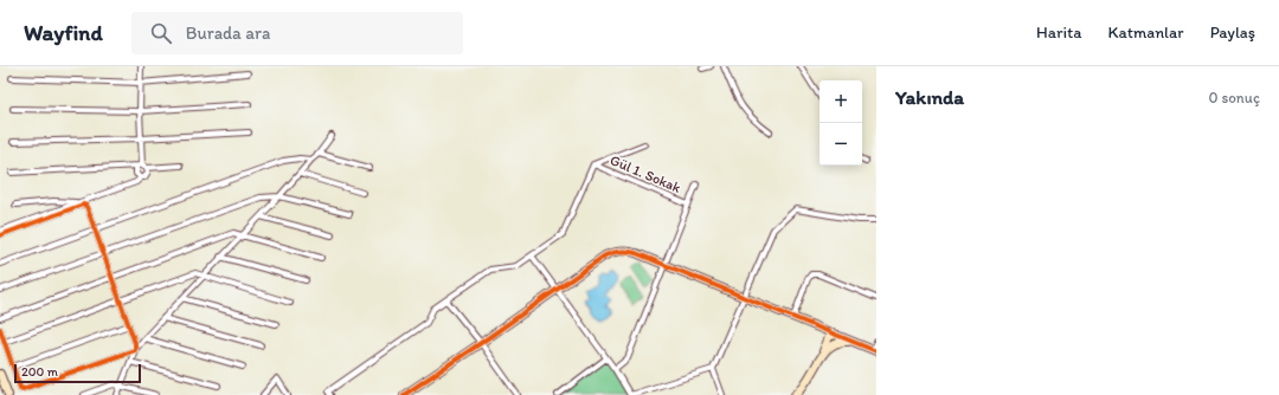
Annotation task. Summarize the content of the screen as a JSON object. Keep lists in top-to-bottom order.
{
  "streets": {
    "street": ["Gül 1. Sokak"]
  },
  "scale_bar": "200 m",
  "page": {
    "header": "Wayfind",
    "search": "Burada ara",
    "nav": ["Harita", "Katmanlar", "Paylaş"],
    "heading": ["Yakında", "0 sonuç"],
    "map_buttons": ["+", "−"],
    "scale": "200 m"
  }
}
